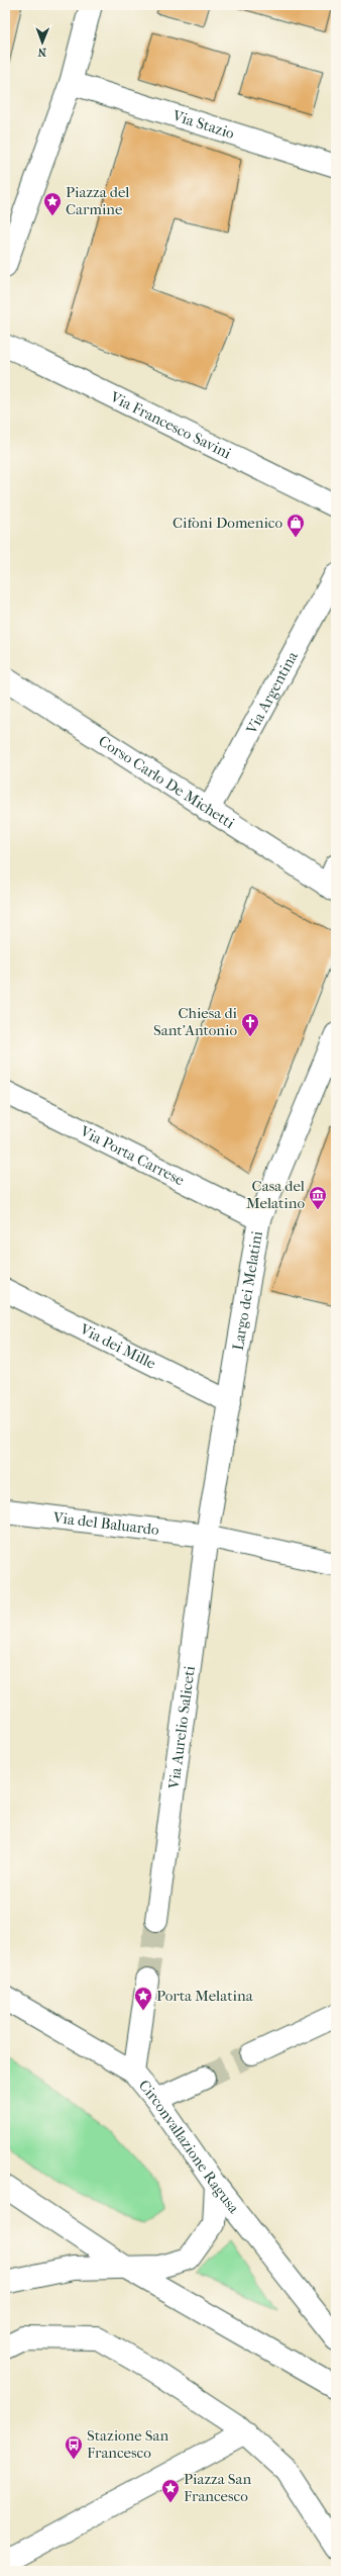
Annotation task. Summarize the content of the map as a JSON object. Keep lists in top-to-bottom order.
{
  "streets": {
    "street": [
      "Via Stazio",
      "Via Francesco Savini",
      "Via Argentina",
      "Corso Carlo De Michetti",
      "Via Porta Carrese",
      "Largo dei Melatini",
      "Via dei Mille",
      "Via del Baluardo",
      "Via Aurelio Saliceti",
      "Circonvallazione Ragusa"
    ]
  },
  "crossings": [
    ["Via Argentina", "Corso Carlo De Michetti"],
    ["Via Porta Carrese", "Largo dei Melatini"],
    ["Largo dei Melatini", "Via dei Mille"],
    ["Largo dei Melatini", "Via del Baluardo"],
    ["Largo dei Melatini", "Via Aurelio Saliceti"],
    ["Via del Baluardo", "Via Aurelio Saliceti"]
  ],
  "places": {
    "place": ["Piazza del Carmine", "Porta Melatina", "Piazza San Francesco"],
    "shop": ["Cifoni Domenico"],
    "church": ["Chiesa di Sant'Antonio"],
    "museum": ["Casa del Melatino"],
    "bus stop": ["Stazione San Francesco"]
  },
  "north": "bottom"
}
